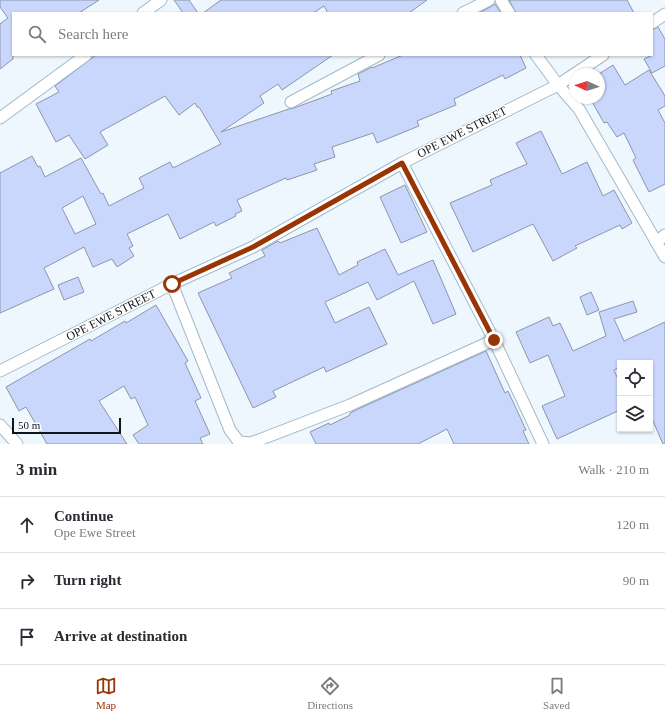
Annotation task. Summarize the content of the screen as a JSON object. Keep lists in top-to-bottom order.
{
  "streets": {
    "street": ["OPE EWE STREET"]
  },
  "scale_bar": "50 m",
  "north": "left",
  "page": {
    "search": "Search here",
    "scale": "50 m",
    "heading": ["3 min", "Walk · 210 m"],
    "list": [
      ["Continue", "Ope Ewe Street", "120 m"],
      ["Turn right", "90 m"],
      "Arrive at destination"
    ],
    "nav": ["Map", "Directions", "Saved"]
  }
}
